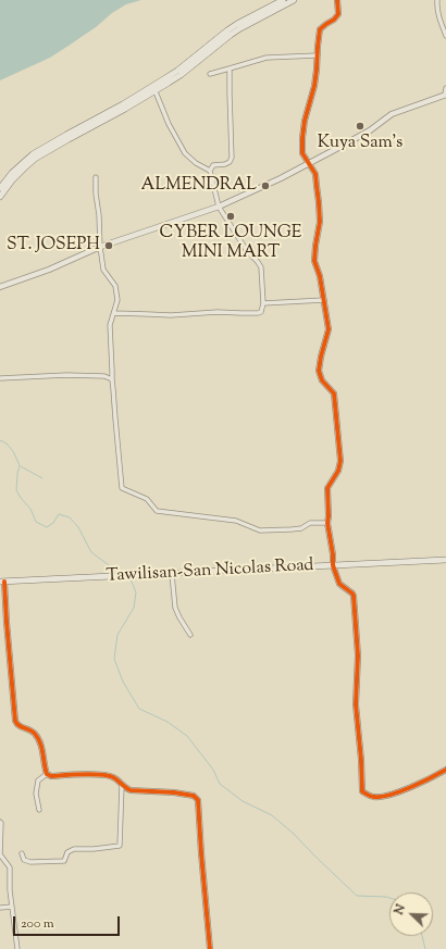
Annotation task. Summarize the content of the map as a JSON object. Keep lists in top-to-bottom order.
{
  "streets": {
    "main road": ["Tawilisan-San Nicolas Road"]
  },
  "places": [
    "Kuya Sam's",
    "ALMENDRAL",
    "CYBER LOUNGE MINI MART",
    "ST. JOSEPH"
  ],
  "scale_bar": "200 m",
  "north": "top left"
}
